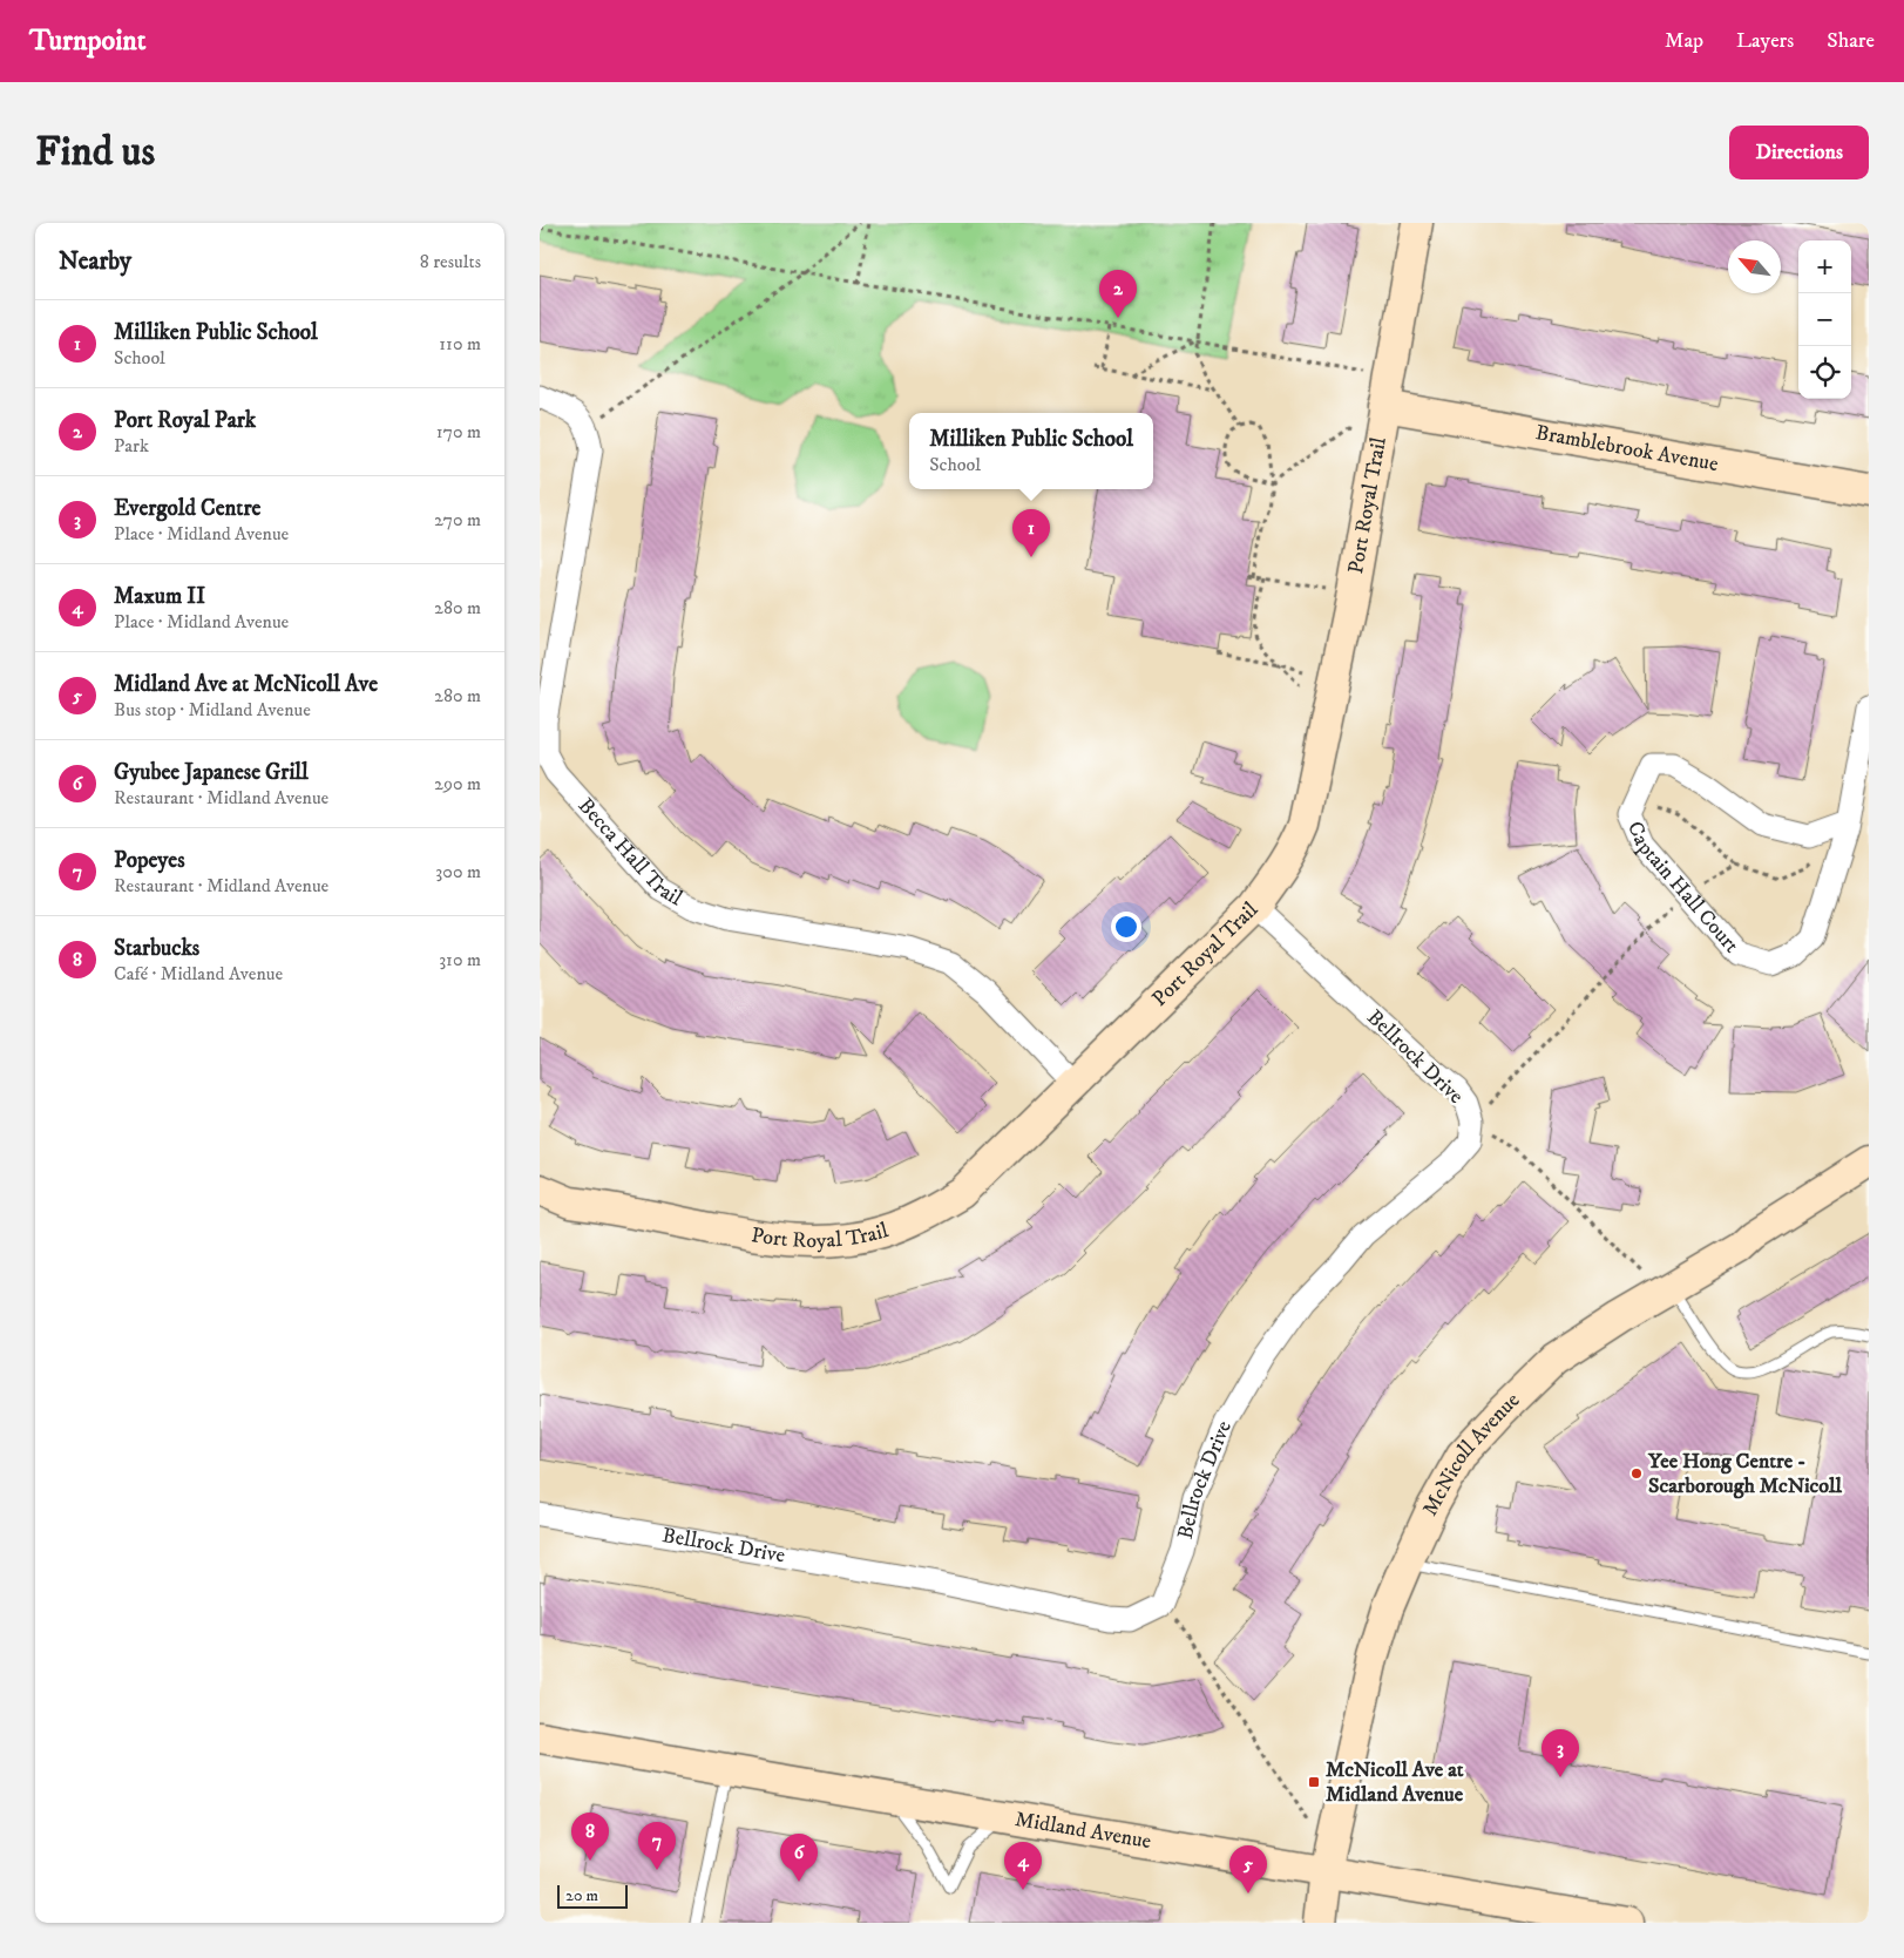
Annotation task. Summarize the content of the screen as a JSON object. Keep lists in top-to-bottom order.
{
  "streets": {
    "main road": [
      "Bramblebrook Avenue",
      "Port Royal Trail",
      "McNicoll Avenue",
      "Midland Avenue"
    ],
    "street": ["Becca Hall Trail", "Captain Hall Court", "Bellrock Drive"]
  },
  "crossings": [
    ["Bramblebrook Avenue", "Port Royal Trail"],
    ["Port Royal Trail", "Becca Hall Trail"],
    ["Port Royal Trail", "Bellrock Drive"],
    ["McNicoll Avenue", "Midland Avenue"]
  ],
  "places": {
    "other": ["Yee Hong Centre - Scarborough McNicoll"],
    "transit": ["McNicoll Ave at Midland Avenue"]
  },
  "scale_bar": "20 m",
  "north": "top left",
  "page": {
    "header": "Turnpoint",
    "nav": ["Map", "Layers", "Share"],
    "buttons": "Directions",
    "title": "Find us",
    "heading": ["Nearby", "8 results"],
    "map_buttons": ["+", "−"],
    "pins": [
      "2",
      "1",
      "3",
      "8",
      "7",
      "6",
      "4",
      "5"
    ],
    "list": [
      {
        "mark": "1",
        "name": "Milliken Public School",
        "note": "School",
        "value": "110 m"
      },
      {
        "mark": "2",
        "name": "Port Royal Park",
        "note": "Park",
        "value": "170 m"
      },
      {
        "mark": "3",
        "name": "Evergold Centre",
        "note": "Place · Midland Avenue",
        "value": "270 m"
      },
      {
        "mark": "4",
        "name": "Maxum II",
        "note": "Place · Midland Avenue",
        "value": "280 m"
      },
      {
        "mark": "5",
        "name": "Midland Ave at McNicoll Ave",
        "note": "Bus stop · Midland Avenue",
        "value": "280 m"
      },
      {
        "mark": "6",
        "name": "Gyubee Japanese Grill",
        "note": "Restaurant · Midland Avenue",
        "value": "290 m"
      },
      {
        "mark": "7",
        "name": "Popeyes",
        "note": "Restaurant · Midland Avenue",
        "value": "300 m"
      },
      {
        "mark": "8",
        "name": "Starbucks",
        "note": "Café · Midland Avenue",
        "value": "310 m"
      }
    ],
    "popup": ["Milliken Public School", "School"],
    "scale": "20 m"
  }
}
